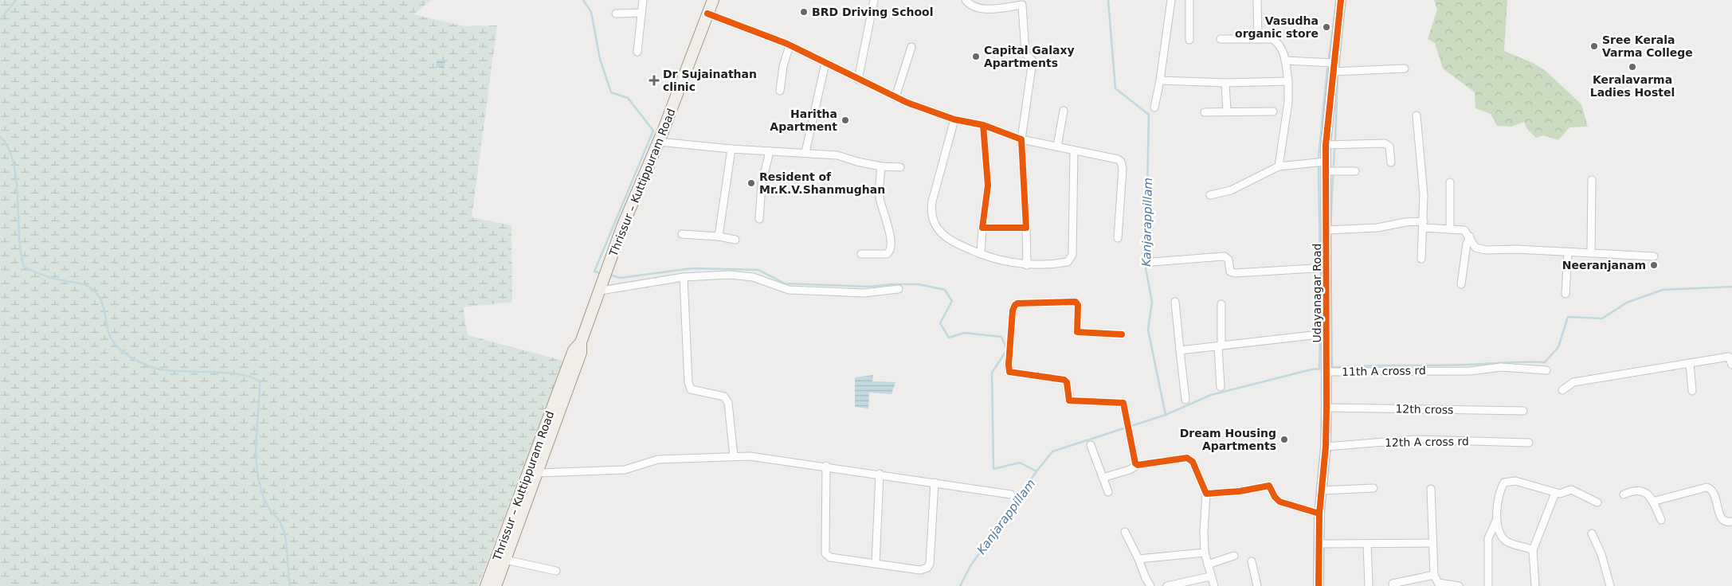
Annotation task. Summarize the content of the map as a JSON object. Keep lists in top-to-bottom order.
{
  "streets": {
    "main road": ["Thrissur – Kuttippuram Road"],
    "street": [
      "Udayanagar Road",
      "11th A cross rd",
      "12th cross",
      "12th A cross rd"
    ]
  },
  "crossings": [
    ["Udayanagar Road", "11th A cross rd"],
    ["Udayanagar Road", "12th cross"],
    ["Udayanagar Road", "12th A cross rd"]
  ],
  "water": ["Kanjarappillam"],
  "places": {
    "other": [
      "BRD Driving School",
      "Vasudha organic store",
      "Sree Kerala Varma College",
      "Capital Galaxy Apartments",
      "Keralavarma Ladies Hostel",
      "Haritha Apartment",
      "Resident of Mr.K.V.Shanmughan",
      "Neeranjanam",
      "Dream Housing Apartments"
    ],
    "health": ["Dr Sujainathan clinic"]
  }
}
